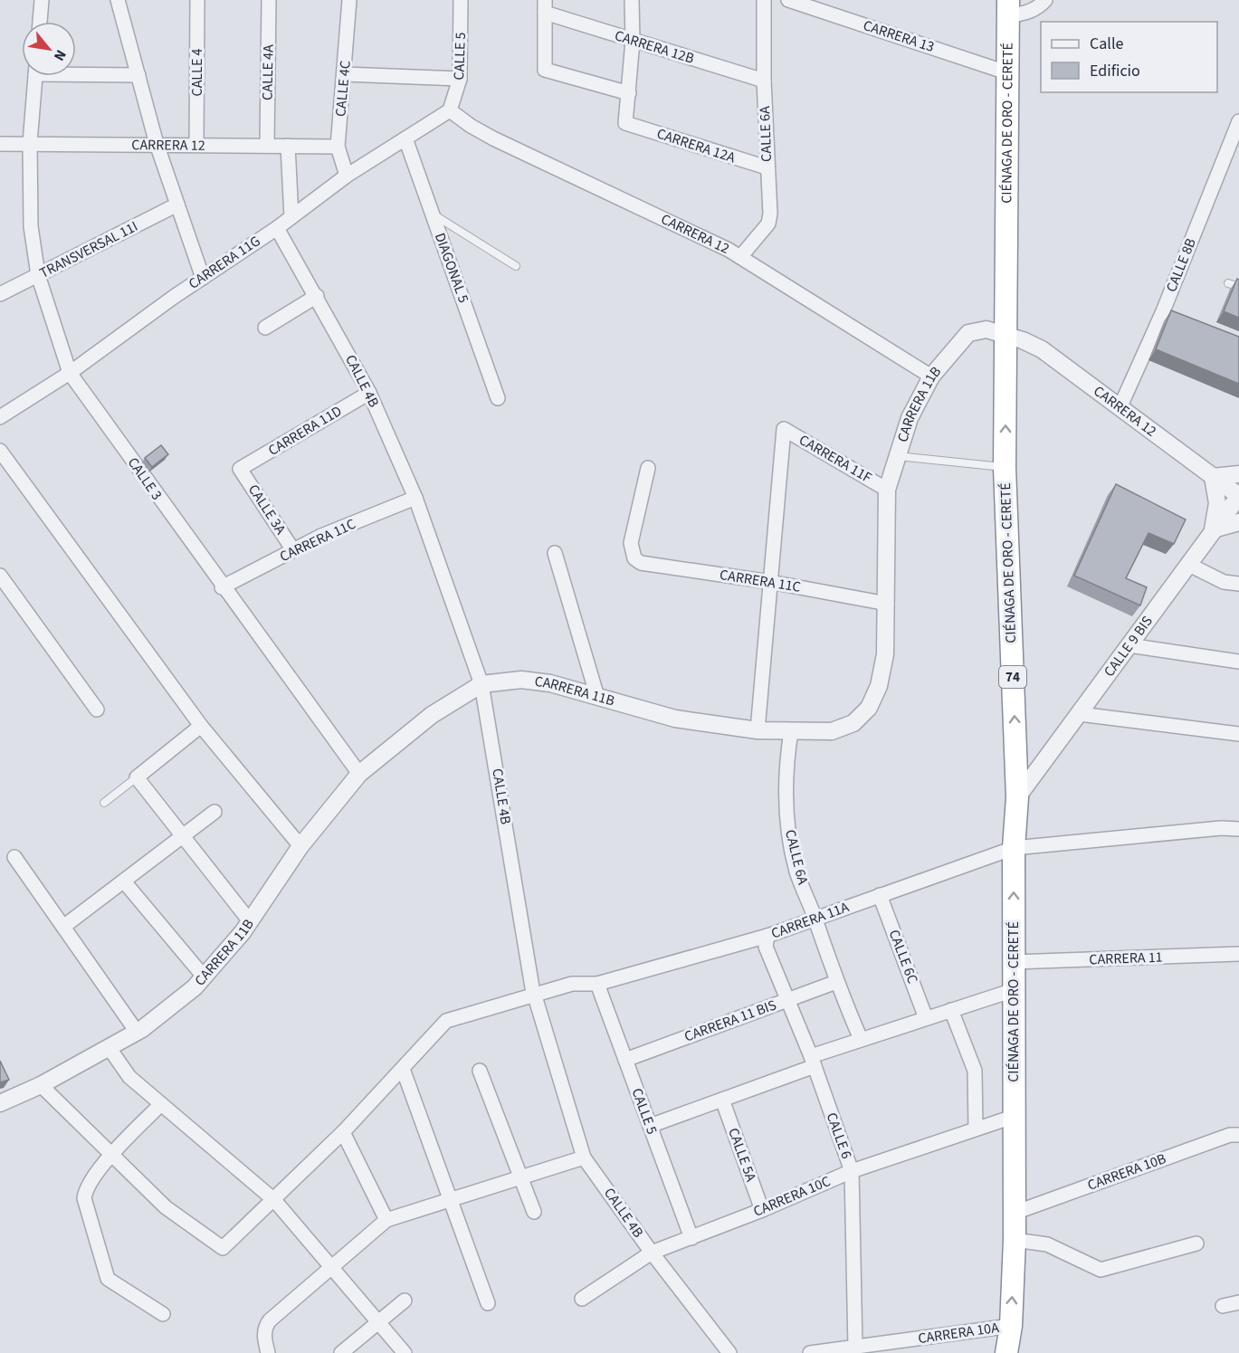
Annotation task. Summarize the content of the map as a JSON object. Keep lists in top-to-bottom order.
{
  "streets": {
    "highway": ["CIÉNAGA DE ORO - CERETÉ", "74"],
    "street": [
      "CARRERA 13",
      "CARRERA 12B",
      "CALLE 5",
      "CALLE 4",
      "CALLE 4A",
      "CALLE 4C",
      "CALLE 6A",
      "CARRERA 12",
      "CARRERA 12A",
      "TRANSVERSAL 11I",
      "CARRERA 11G",
      "CALLE 8B",
      "DIAGONAL 5",
      "CALLE 4B",
      "CARRERA 11B",
      "CARRERA 11D",
      "CARRERA 11F",
      "CALLE 3",
      "CALLE 3A",
      "CARRERA 11C",
      "CALLE 9 BIS",
      "CARRERA 11A",
      "CALLE 6C",
      "CARRERA 11",
      "CARRERA 11 BIS",
      "CALLE 6",
      "CALLE 5A",
      "CARRERA 10B",
      "CARRERA 10C",
      "CARRERA 10A"
    ]
  },
  "crossings": [
    ["CARRERA 13", "CIÉNAGA DE ORO - CERETÉ"],
    ["CARRERA 12B", "CALLE 6A"],
    ["CALLE 5", "CARRERA 12"],
    ["CALLE 5", "CARRERA 11G"],
    ["CALLE 5", "CARRERA 11A"],
    ["CALLE 5", "CARRERA 11 BIS"],
    ["CALLE 5", "CARRERA 10C"],
    ["CALLE 4", "CARRERA 12"],
    ["CALLE 4A", "CARRERA 12"],
    ["CALLE 4C", "CARRERA 12"],
    ["CALLE 4C", "CARRERA 11G"],
    ["CIÉNAGA DE ORO - CERETÉ", "CARRERA 12"],
    ["CIÉNAGA DE ORO - CERETÉ", "CARRERA 11B"],
    ["CIÉNAGA DE ORO - CERETÉ", "CALLE 9 BIS"],
    ["CIÉNAGA DE ORO - CERETÉ", "CARRERA 11A"],
    ["CIÉNAGA DE ORO - CERETÉ", "CARRERA 11"],
    ["CIÉNAGA DE ORO - CERETÉ", "CARRERA 10B"],
    ["CIÉNAGA DE ORO - CERETÉ", "CARRERA 10C"],
    ["CIÉNAGA DE ORO - CERETÉ", "CARRERA 10A"],
    ["CALLE 6A", "CARRERA 12"],
    ["CALLE 6A", "CARRERA 12A"],
    ["CALLE 6A", "CARRERA 11B"],
    ["CALLE 6A", "CARRERA 11A"],
    ["CALLE 6A", "CARRERA 11 BIS"],
    ["CARRERA 12", "CARRERA 11G"],
    ["CARRERA 12", "CALLE 8B"],
    ["CARRERA 12", "CARRERA 11B"],
    ["CARRERA 12", "CALLE 3"],
    ["CARRERA 12", "CALLE 9 BIS"],
    ["TRANSVERSAL 11I", "CALLE 3"],
    ["CARRERA 11G", "DIAGONAL 5"],
    ["CARRERA 11G", "CALLE 4B"],
    ["CARRERA 11G", "CALLE 3"],
    ["CALLE 4B", "CARRERA 11B"],
    ["CALLE 4B", "CARRERA 11D"],
    ["CALLE 4B", "CARRERA 11C"],
    ["CALLE 4B", "CARRERA 11A"],
    ["CALLE 4B", "CARRERA 10C"],
    ["CARRERA 11B", "CARRERA 11F"],
    ["CARRERA 11B", "CALLE 3"],
    ["CARRERA 11B", "CARRERA 11C"],
    ["CARRERA 11D", "CALLE 3A"],
    ["CARRERA 11F", "CARRERA 11C"],
    ["CALLE 3", "CARRERA 11C"],
    ["CALLE 3A", "CARRERA 11C"],
    ["CARRERA 11A", "CALLE 6C"],
    ["CARRERA 11A", "CALLE 6"],
    ["CARRERA 11 BIS", "CALLE 6"],
    ["CALLE 6", "CARRERA 10C"],
    ["CALLE 6", "CARRERA 10A"],
    ["CALLE 5A", "CARRERA 10C"]
  ],
  "one_way": ["CIÉNAGA DE ORO - CERETÉ"],
  "legend": ["Calle", "Edificio"],
  "north": "bottom right"
}
